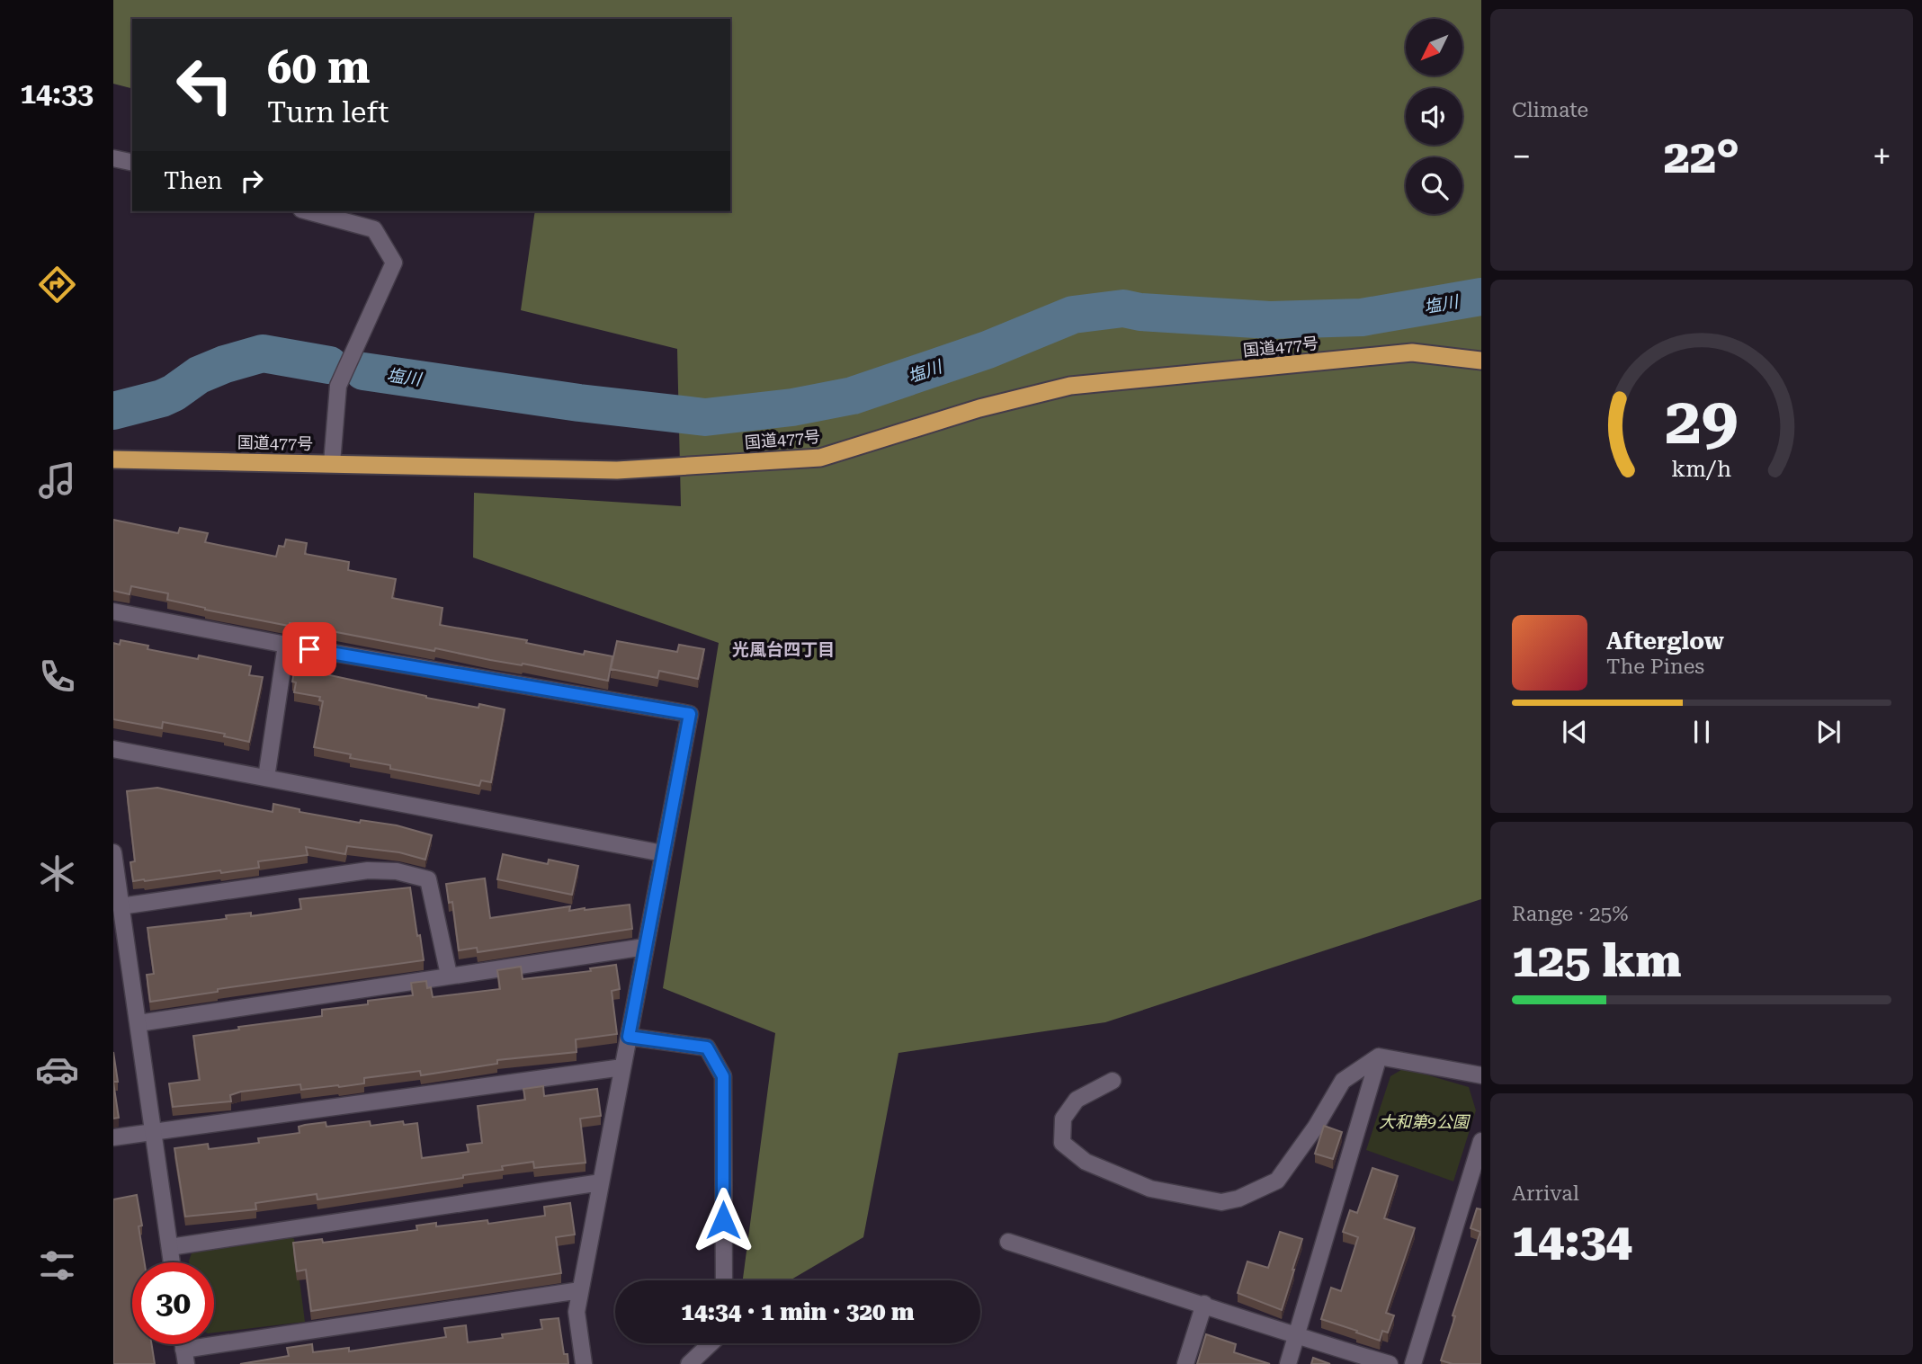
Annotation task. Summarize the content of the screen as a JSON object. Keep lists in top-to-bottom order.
{
  "streets": {
    "highway": ["国道477号"]
  },
  "districts": ["光風台四丁目"],
  "water": ["塩川"],
  "parks": ["大和第9公園"],
  "north": "bottom left",
  "page": {
    "tabs": "14:33",
    "tile": [
      "Climate",
      ["Range · 25%", "125 km"],
      ["Arrival", "14:34"]
    ],
    "turn": ["60 m", "Turn left"],
    "heat": ["−", "22°", "+"],
    "then": "Then",
    "song": ["Afterglow", "The Pines"],
    "limit": "30",
    "trip": "14:34 · 1 min · 320 m",
    "gauge": ["29", "km/h"]
  }
}
